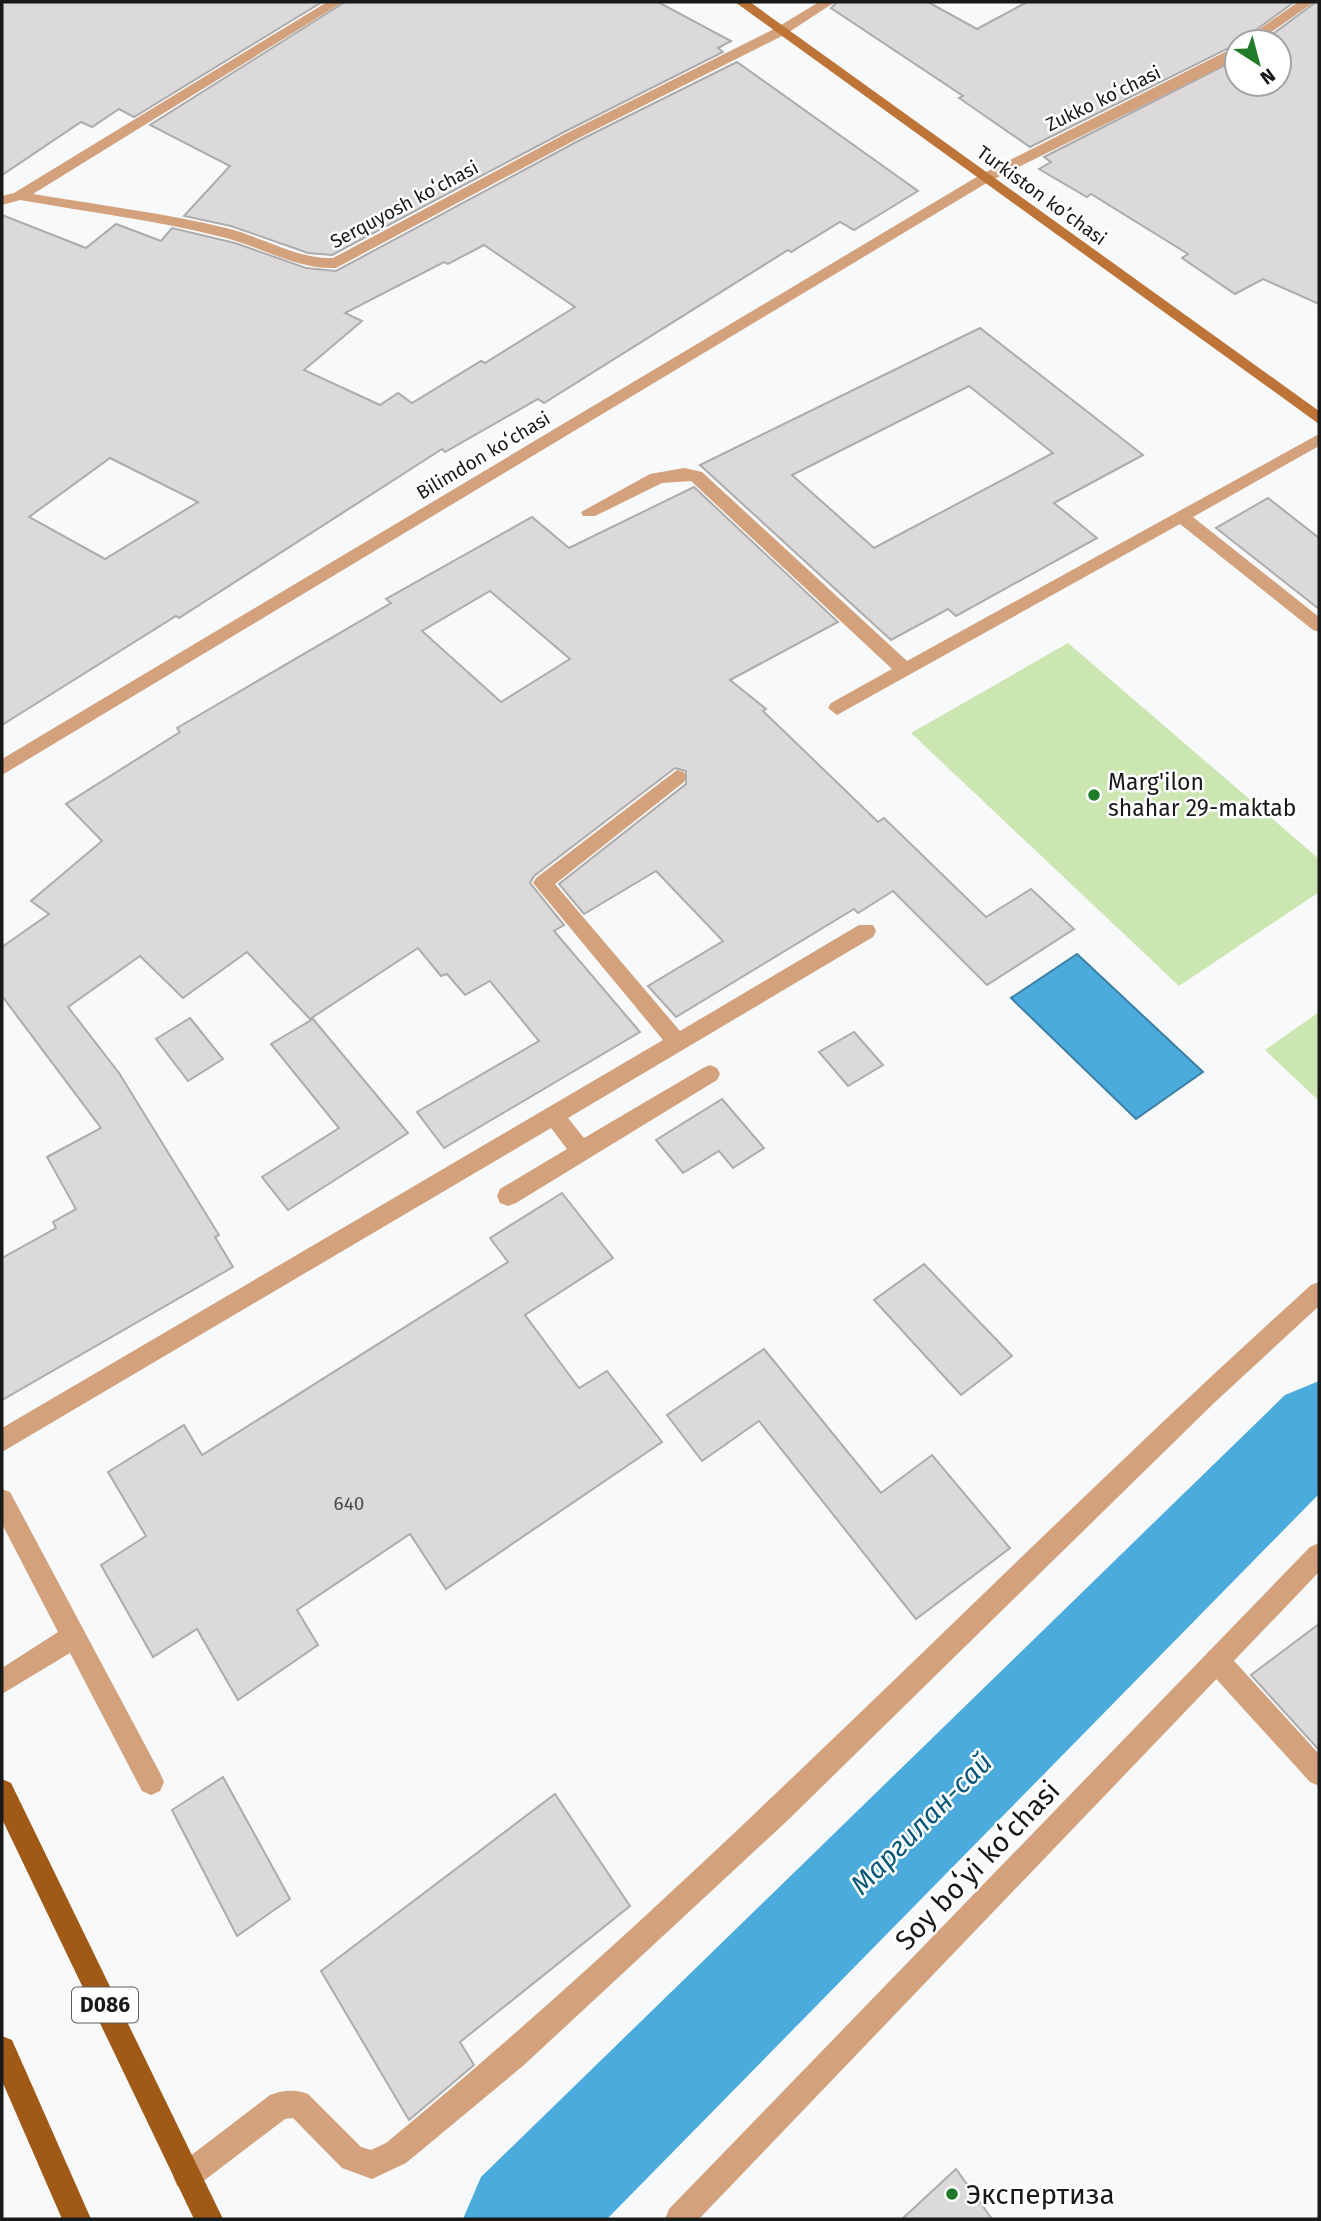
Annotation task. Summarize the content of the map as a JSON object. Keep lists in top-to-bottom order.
{
  "streets": {
    "main road": ["Turkiston ko’chasi", "D086"],
    "street": [
      "Zukko koʻchasi",
      "Serquyosh koʻchasi",
      "Bilimdon koʻchasi",
      "Soy boʻyi koʻchasi"
    ]
  },
  "crossings": [
    ["Zukko koʻchasi", "Turkiston ko’chasi"],
    ["Zukko koʻchasi", "Bilimdon koʻchasi"],
    ["Turkiston ko’chasi", "Serquyosh koʻchasi"],
    ["Turkiston ko’chasi", "Bilimdon koʻchasi"]
  ],
  "water": ["Маргилан-сай"],
  "places": ["Marg'ilon shahar 29-maktab", "Экспертиза"],
  "house_numbers": ["640"],
  "north": "bottom right"
}
